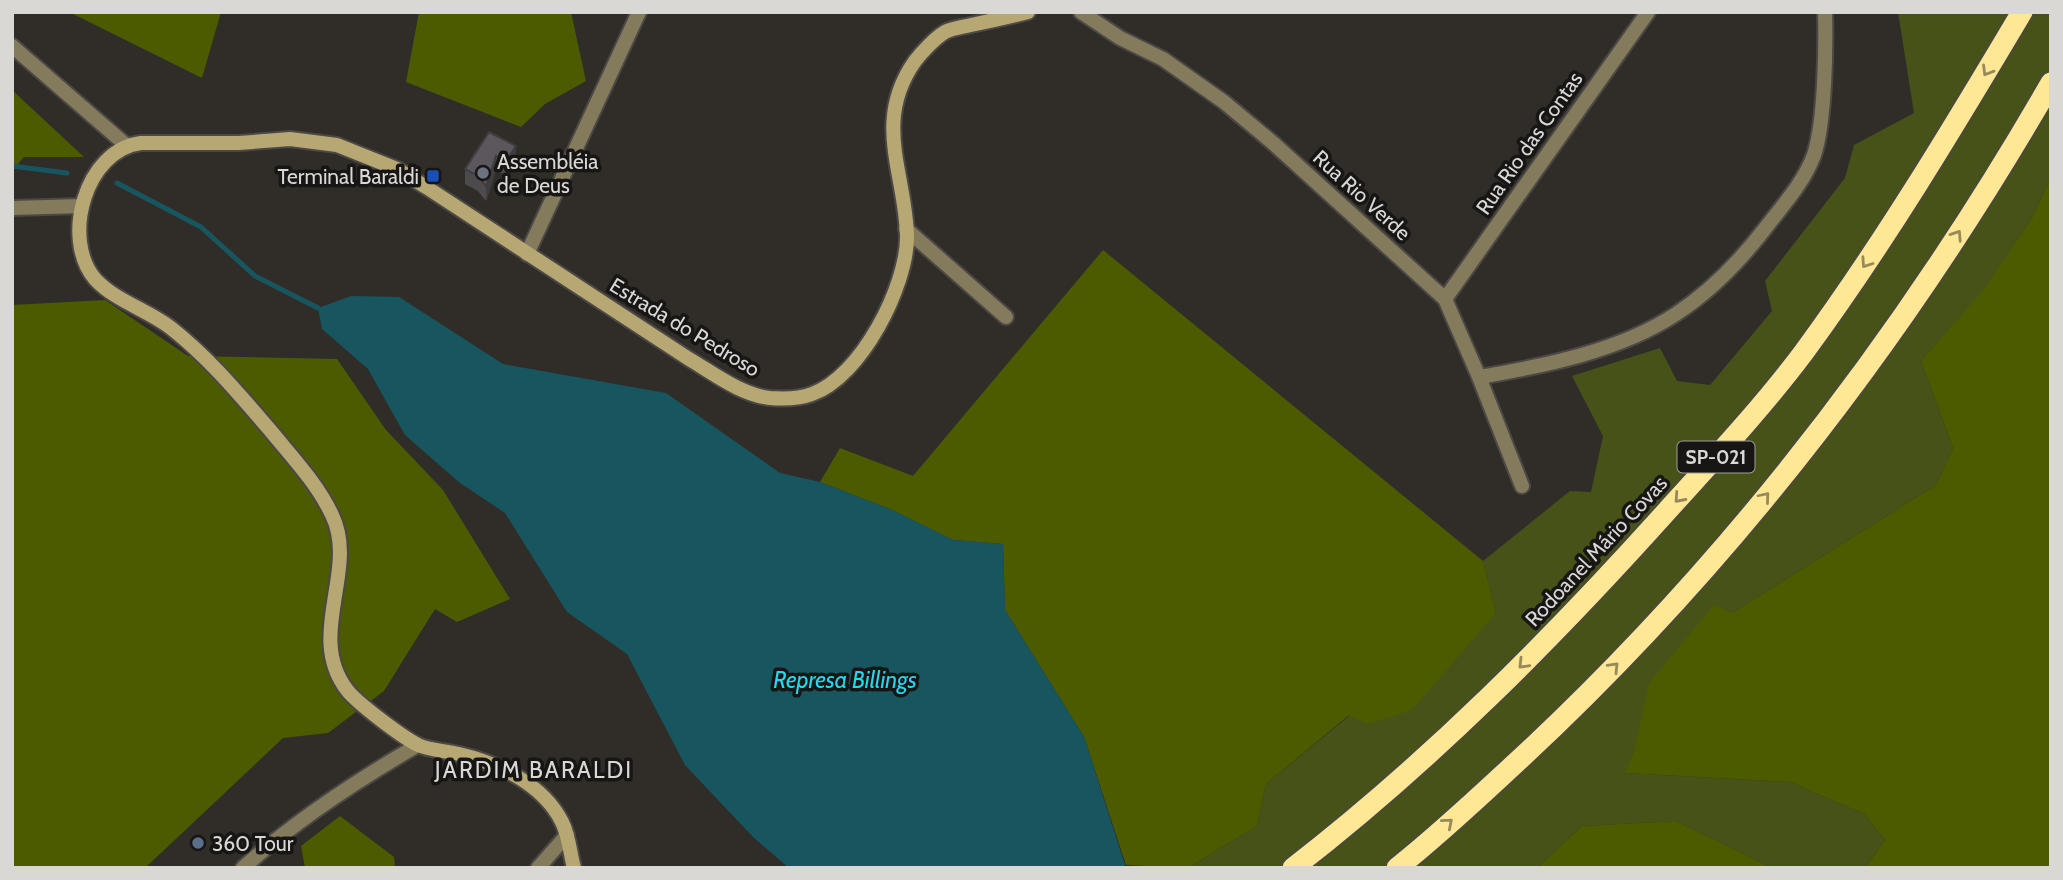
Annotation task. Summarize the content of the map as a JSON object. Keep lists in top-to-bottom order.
{
  "streets": {
    "highway": ["SP-021", "Rodoanel Mário Covas"],
    "main road": ["Estrada do Pedroso"],
    "street": ["Rua Rio das Contas", "Rua Rio Verde"]
  },
  "crossings": [
    ["Rua Rio das Contas", "Rua Rio Verde"]
  ],
  "districts": ["JARDIM BARALDI"],
  "water": ["Represa Billings"],
  "places": {
    "other": ["Assembléia de Deus", "360 Tour"],
    "transit": ["Terminal Baraldi"]
  }
}
